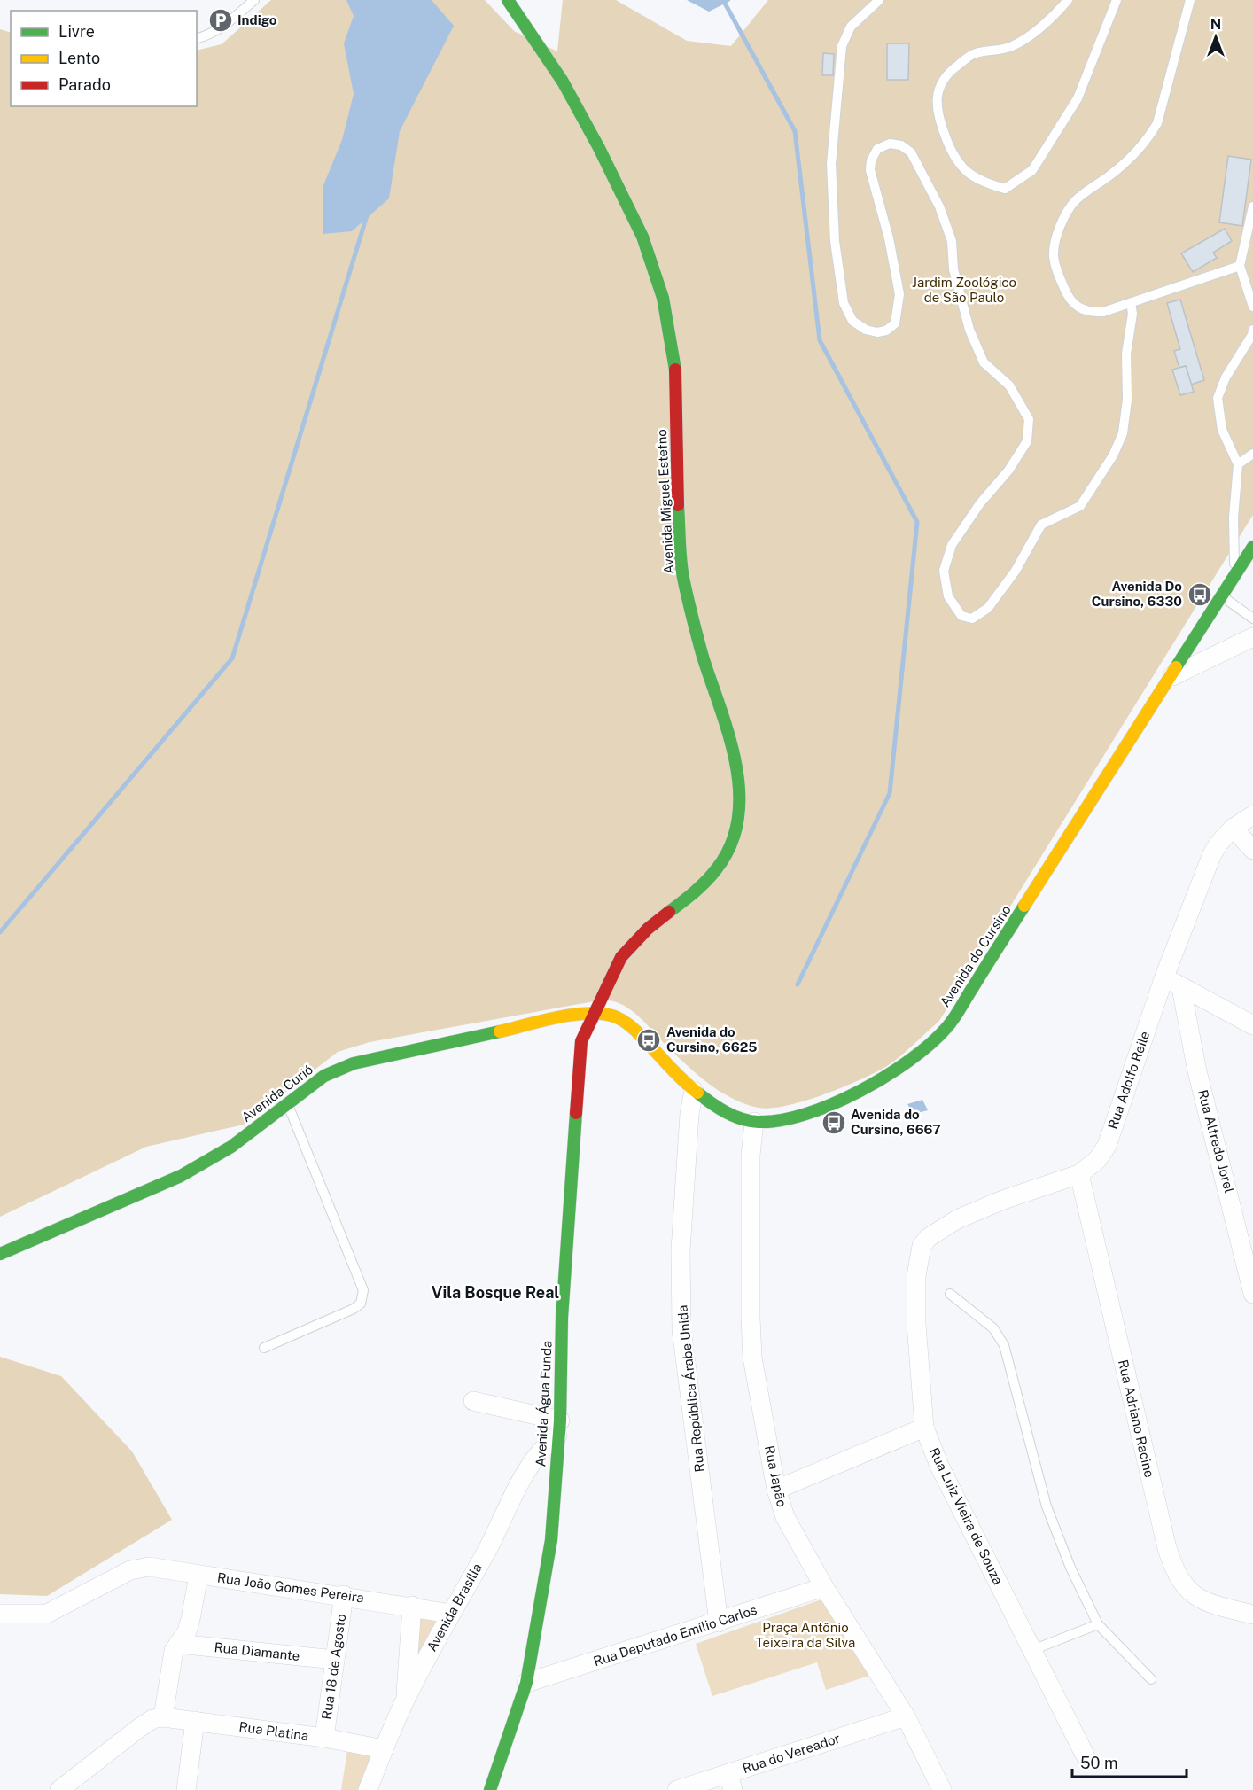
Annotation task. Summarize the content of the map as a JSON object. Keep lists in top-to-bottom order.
{
  "streets": {
    "main road": [
      "Avenida Miguel Estefno",
      "Avenida do Cursino",
      "Avenida Curió",
      "Avenida Água Funda"
    ],
    "street": [
      "Rua Adolfo Reile",
      "Rua Alfredo Jorel",
      "Rua República Árabe Unida",
      "Rua Adriano Racine",
      "Rua Japão",
      "Rua Luiz Vieira de Souza",
      "Rua João Gomes Pereira",
      "Avenida Brasília",
      "Rua Deputado Emílio Carlos",
      "Rua Diamante",
      "Rua 18 de Agosto",
      "Rua Platina",
      "Rua do Vereador"
    ]
  },
  "crossings": [
    ["Avenida Miguel Estefno", "Avenida do Cursino"],
    ["Avenida Miguel Estefno", "Avenida Curió"],
    ["Avenida Miguel Estefno", "Avenida Água Funda"],
    ["Avenida do Cursino", "Avenida Curió"],
    ["Avenida do Cursino", "Rua República Árabe Unida"],
    ["Avenida do Cursino", "Avenida Água Funda"],
    ["Avenida do Cursino", "Rua Japão"],
    ["Rua Adolfo Reile", "Rua Adriano Racine"],
    ["Rua Adolfo Reile", "Rua Luiz Vieira de Souza"],
    ["Avenida Curió", "Avenida Água Funda"],
    ["Rua República Árabe Unida", "Rua Deputado Emílio Carlos"],
    ["Avenida Água Funda", "Avenida Brasília"],
    ["Avenida Água Funda", "Rua Deputado Emílio Carlos"],
    ["Rua Japão", "Rua Deputado Emílio Carlos"],
    ["Rua Japão", "Rua do Vereador"],
    ["Rua João Gomes Pereira", "Avenida Brasília"],
    ["Rua João Gomes Pereira", "Rua 18 de Agosto"],
    ["Avenida Brasília", "Rua Platina"],
    ["Rua Diamante", "Rua 18 de Agosto"],
    ["Rua 18 de Agosto", "Rua Platina"]
  ],
  "districts": ["Vila Bosque Real"],
  "parks": ["Jardim Zoológico de São Paulo", "Praça Antônio Teixeira da Silva"],
  "places": {
    "parking": ["Indigo"],
    "bus stop": ["Avenida Do Cursino, 6330", "Avenida do Cursino, 6625", "Avenida do Cursino, 6667"]
  },
  "legend": ["Livre", "Lento", "Parado"],
  "scale_bar": "50 m",
  "north": "top"
}
